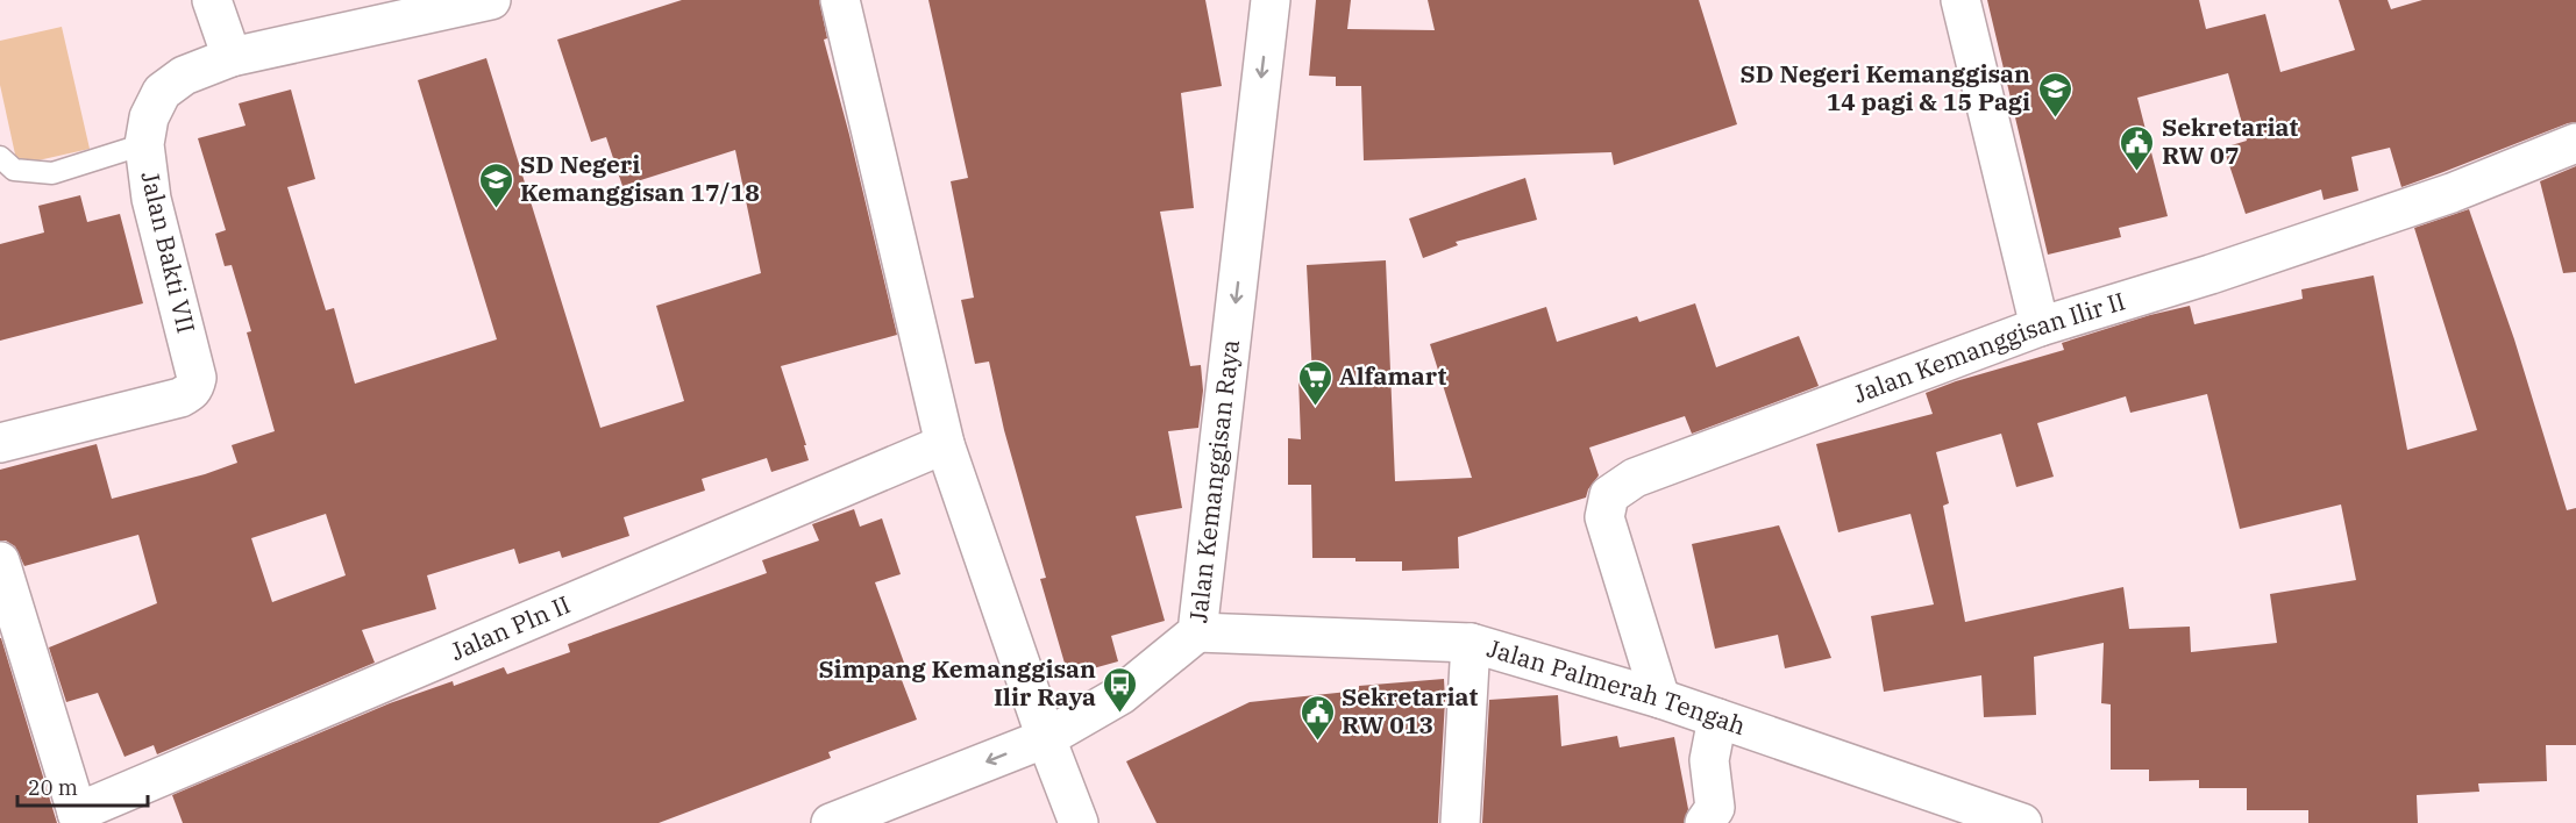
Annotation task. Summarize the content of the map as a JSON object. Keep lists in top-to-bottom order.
{
  "streets": {
    "street": [
      "Jalan Bakti VII",
      "Jalan Kemanggisan Ilir II",
      "Jalan Kemanggisan Raya",
      "Jalan Pln II",
      "Jalan Palmerah Tengah"
    ]
  },
  "crossings": [
    ["Jalan Kemanggisan Ilir II", "Jalan Palmerah Tengah"],
    ["Jalan Kemanggisan Raya", "Jalan Palmerah Tengah"]
  ],
  "one_way": ["Jalan Kemanggisan Raya"],
  "places": {
    "school or university": ["SD Negeri Kemanggisan 14 pagi & 15 Pagi", "SD Negeri Kemanggisan 17/18"],
    "public building": ["Sekretariat RW 07", "Sekretariat RW 013"],
    "supermarket": ["Alfamart"],
    "bus stop": ["Simpang Kemanggisan Ilir Raya"]
  },
  "scale_bar": "20 m"
}
